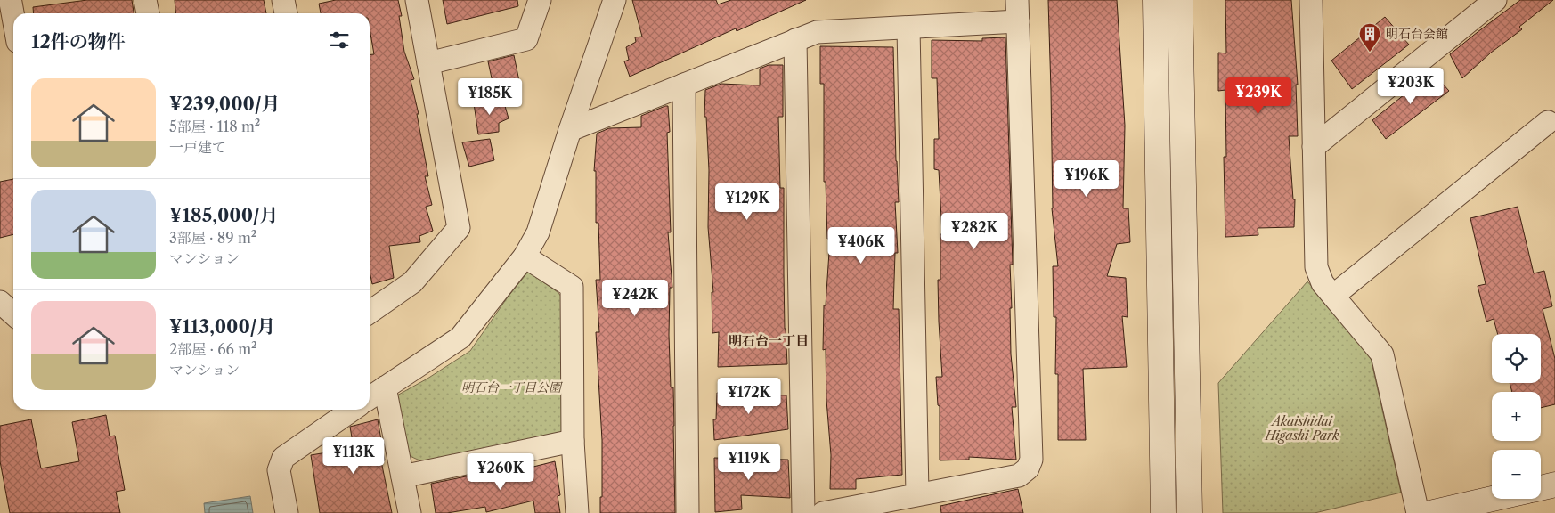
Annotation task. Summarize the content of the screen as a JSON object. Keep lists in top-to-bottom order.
{
  "districts": ["明石台一丁目"],
  "parks": ["明石台一丁目公園", "Akaishidai Higashi Park"],
  "places": {
    "building": ["明石台会館"]
  },
  "page": {
    "heading": "12件の物件",
    "list": [
      {
        "name": "¥239,000/月",
        "note": "5部屋 · 118 m² · 一戸建て"
      },
      {
        "name": "¥185,000/月",
        "note": "3部屋 · 89 m² · マンション"
      },
      {
        "name": "¥113,000/月",
        "note": "2部屋 · 66 m² · マンション"
      }
    ],
    "price": [
      "¥203K",
      "¥239K",
      "¥185K",
      "¥196K",
      "¥129K",
      "¥282K",
      "¥406K",
      "¥242K",
      "¥172K",
      "¥113K",
      "¥119K",
      "¥260K"
    ],
    "map_buttons": ["+", "−"]
  }
}
